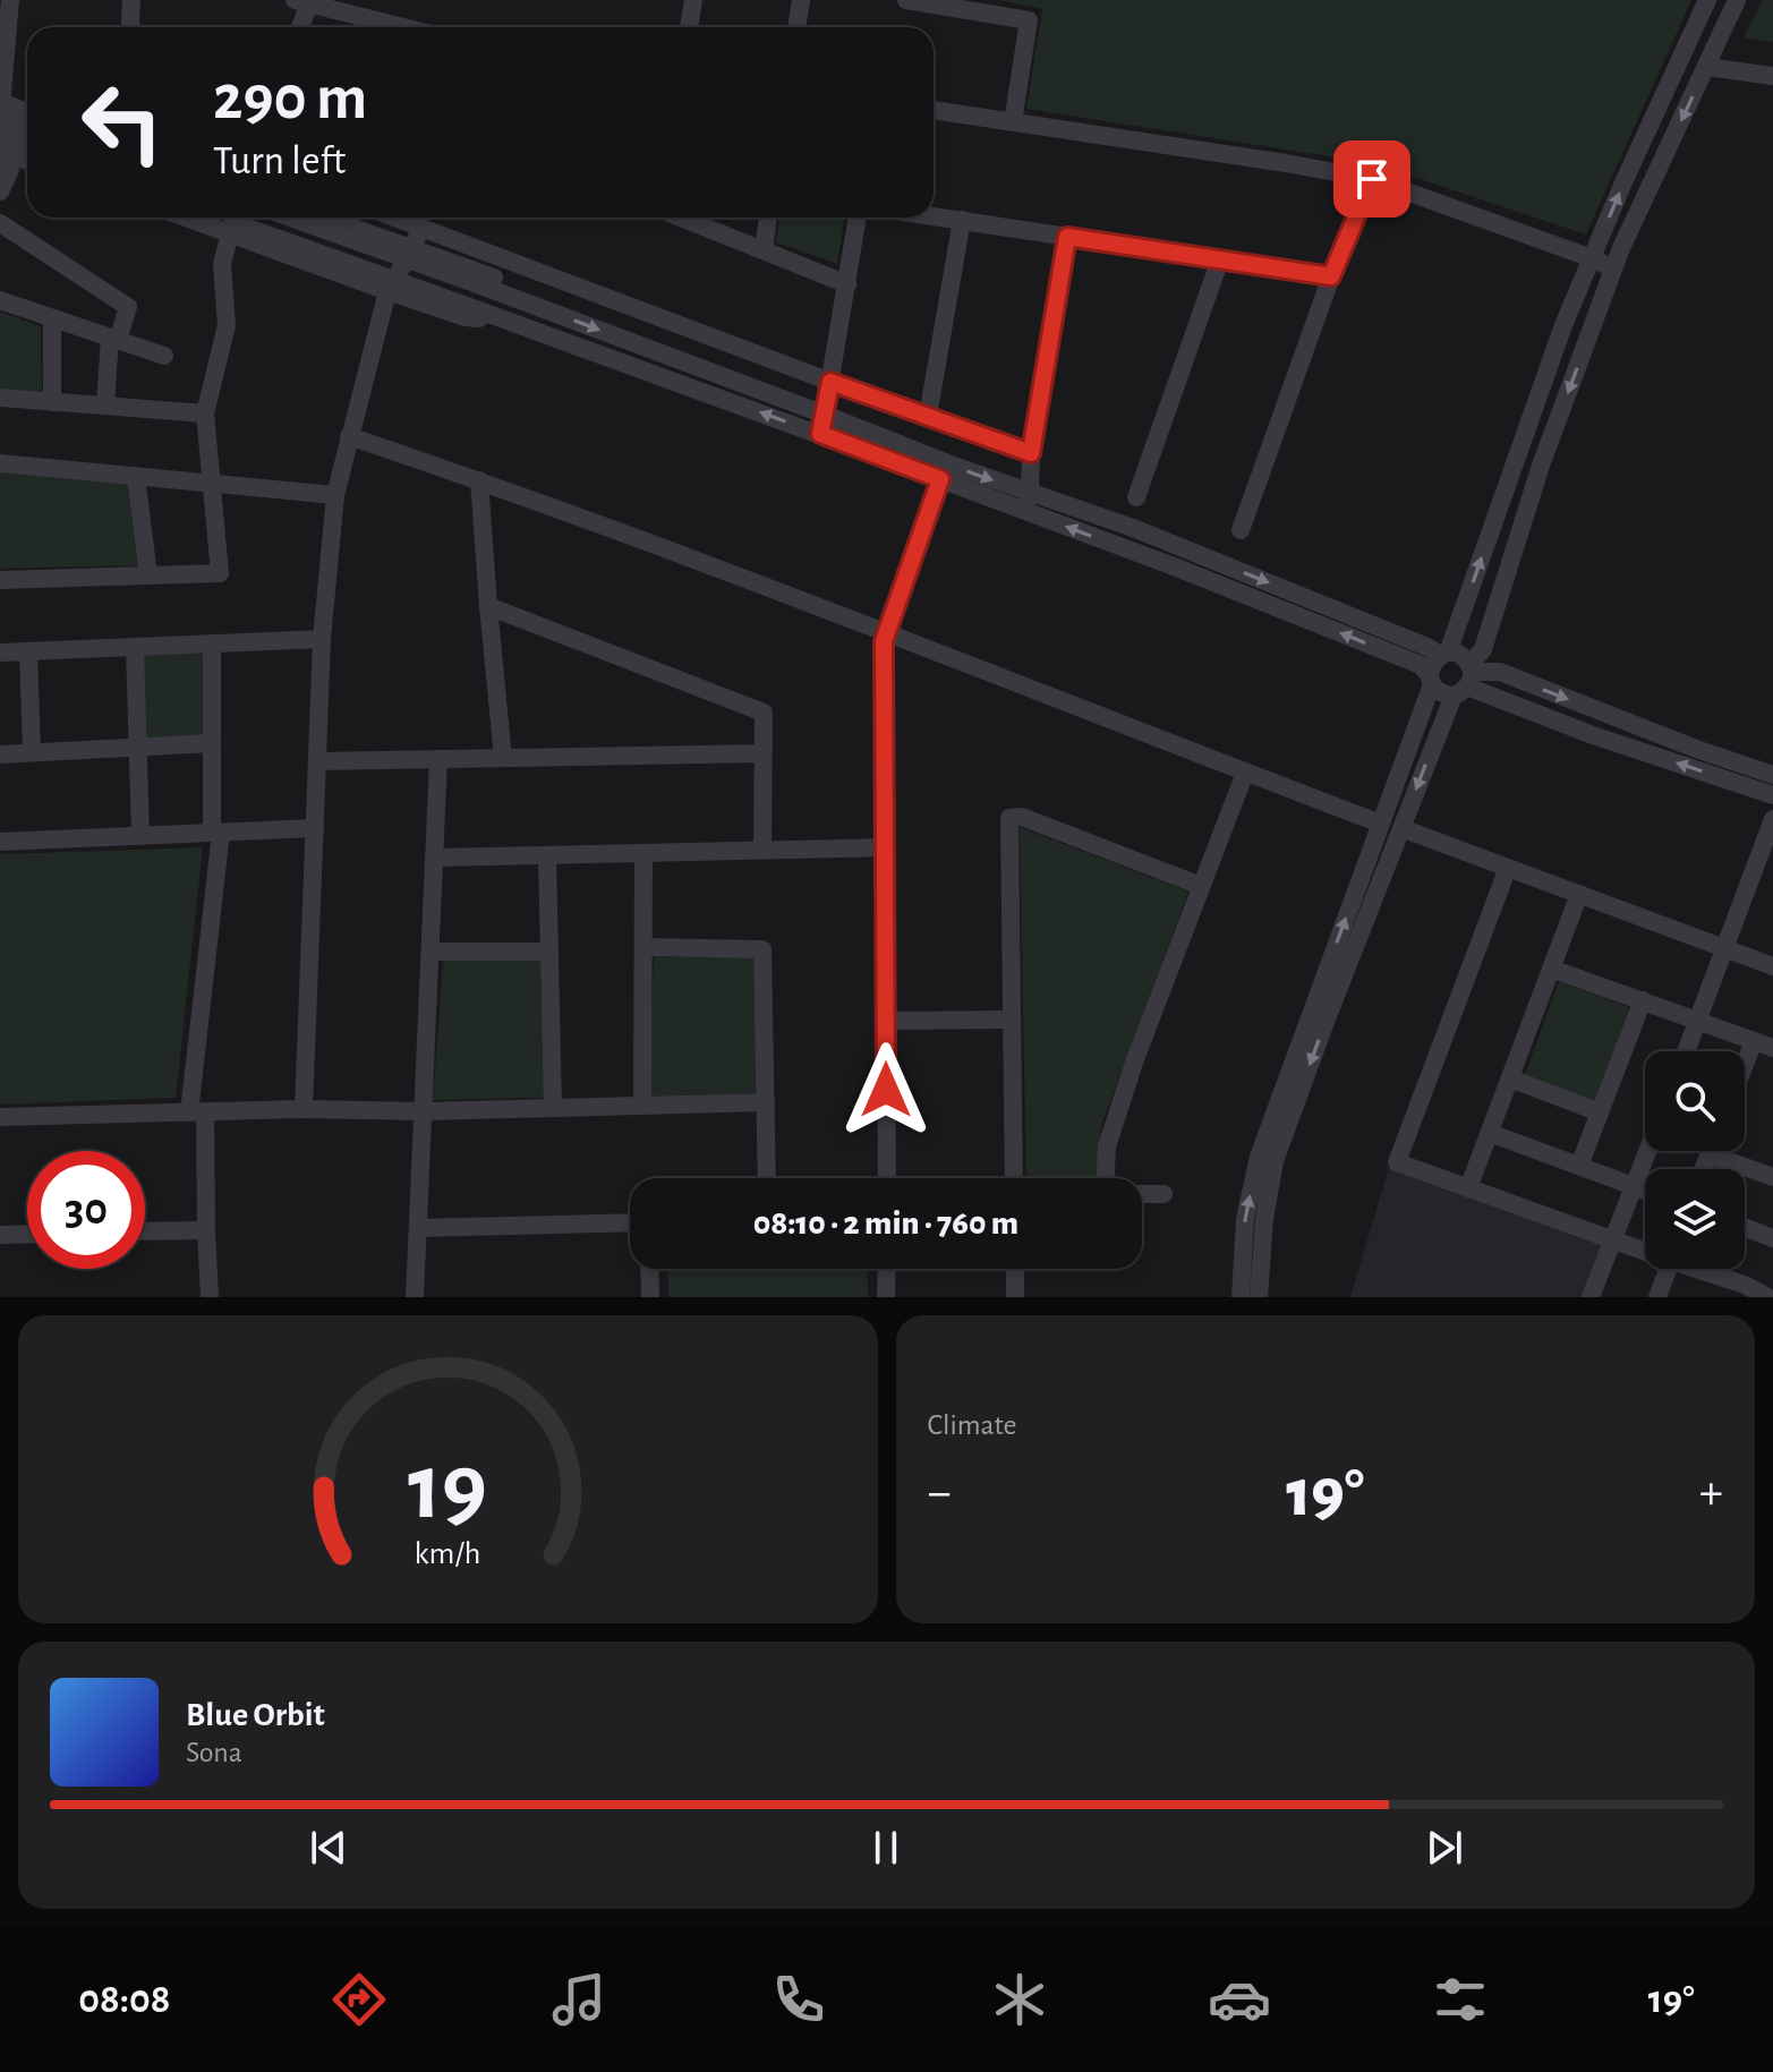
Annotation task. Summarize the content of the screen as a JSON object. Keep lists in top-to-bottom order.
{
  "page": {
    "turn": ["290 m", "Turn left"],
    "limit": "30",
    "trip": "08:10 · 2 min · 760 m",
    "tile": "Climate",
    "heat": ["−", "19°", "+"],
    "song": ["Blue Orbit", "Sona"],
    "tabs": ["08:08", "19°"],
    "gauge": ["19", "km/h"]
  }
}
